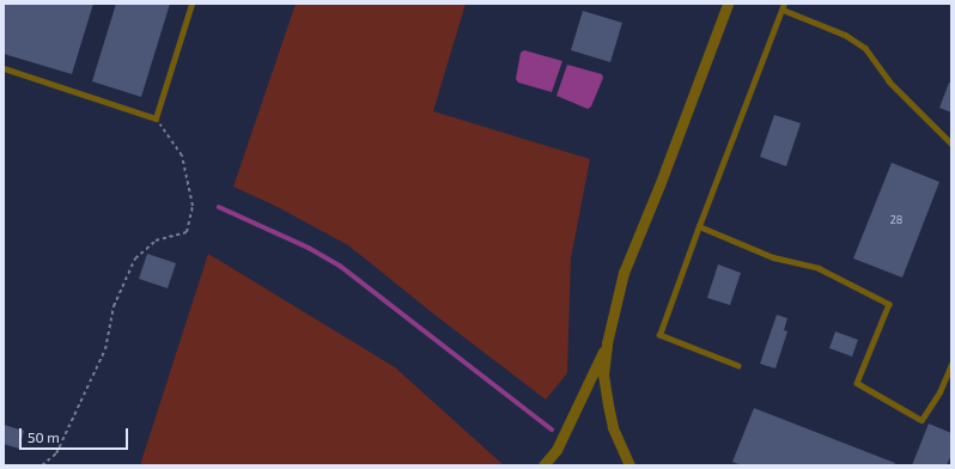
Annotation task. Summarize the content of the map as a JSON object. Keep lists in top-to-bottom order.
{
  "house_numbers": ["28"],
  "scale_bar": "50 m"
}
